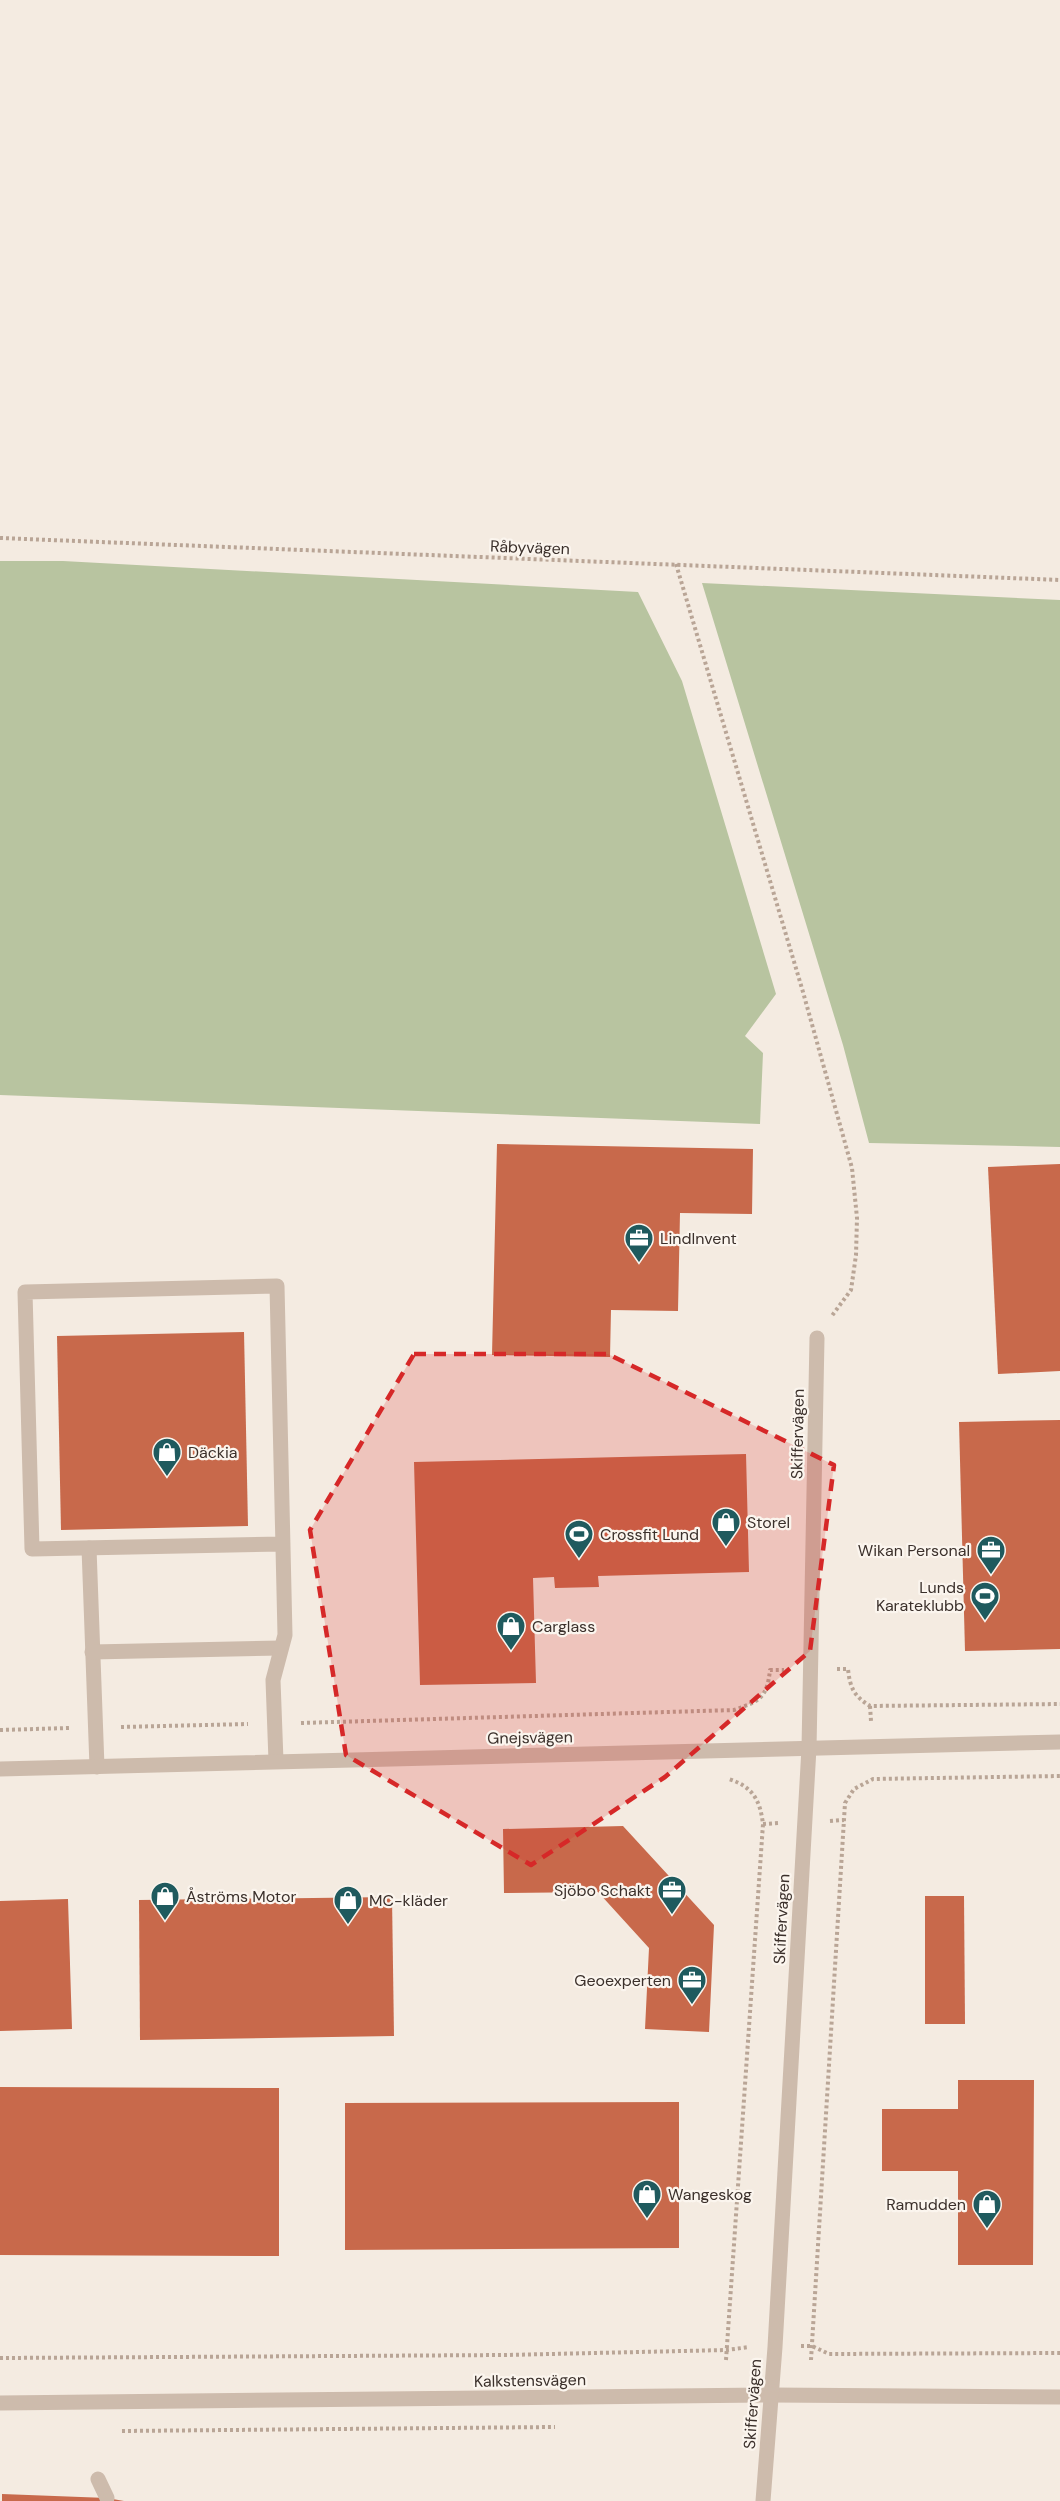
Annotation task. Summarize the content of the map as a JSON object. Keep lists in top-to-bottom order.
{
  "streets": {
    "street": ["Skiffervägen", "Gnejsvägen", "Kalkstensvägen"],
    "path": ["Råbyvägen"]
  },
  "crossings": [
    ["Skiffervägen", "Gnejsvägen"],
    ["Skiffervägen", "Kalkstensvägen"]
  ],
  "places": {
    "office": [
      "LindInvent",
      "Wikan Personal",
      "Sjöbo Schakt",
      "Geoexperten"
    ],
    "shop": [
      "Däckia",
      "Storel",
      "Carglass",
      "Åströms Motor",
      "MC-kläder",
      "Wangeskog",
      "Ramudden"
    ],
    "sports": ["Crossfit Lund", "Lunds Karateklubb"]
  }
}
